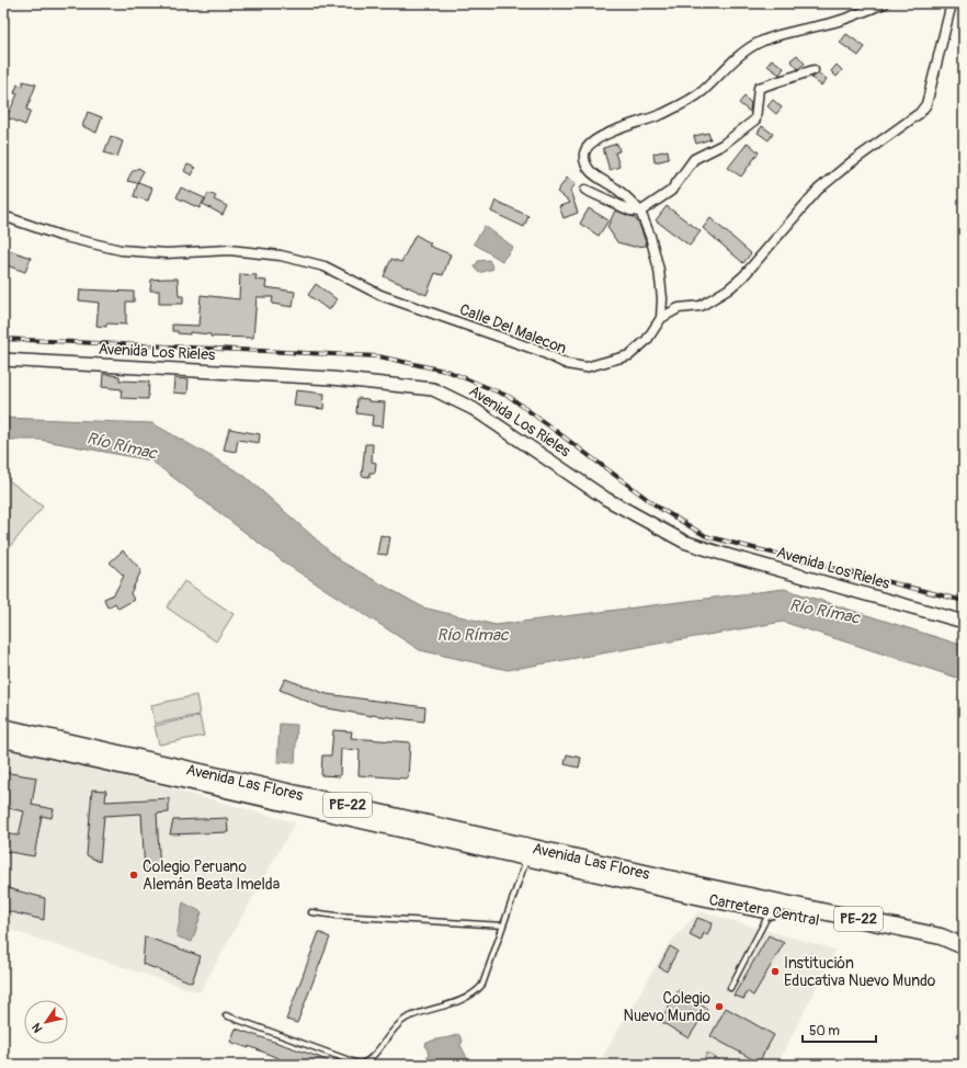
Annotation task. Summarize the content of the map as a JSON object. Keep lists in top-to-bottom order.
{
  "streets": {
    "highway": ["Avenida Las Flores", "PE-22", "Carretera Central"],
    "street": ["Calle Del Malecon", "Avenida Los Rieles"]
  },
  "crossings": [
    ["Avenida Las Flores", "Carretera Central"]
  ],
  "water": ["Río Rímac"],
  "places": ["Colegio Peruano Alemán Beata Imelda", "Institución Educativa Nuevo Mundo", "Colegio Nuevo Mundo"],
  "scale_bar": "50 m",
  "north": "bottom left"
}
